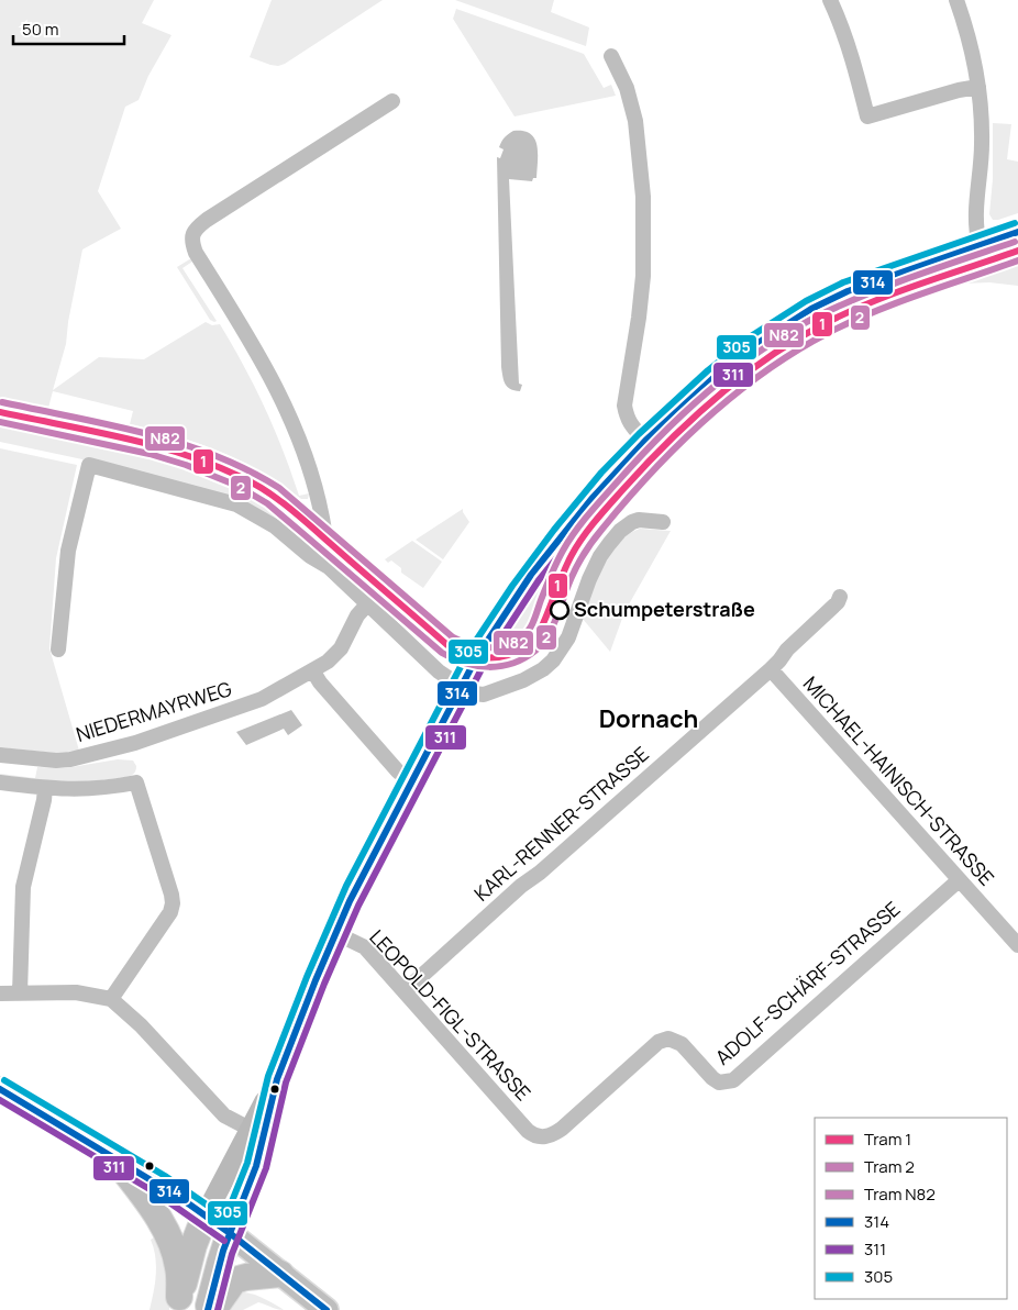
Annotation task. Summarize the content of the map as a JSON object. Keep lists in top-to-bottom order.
{
  "streets": {
    "street": [
      "NIEDERMAYRWEG",
      "MICHAEL-HAINISCH-STRASSE",
      "KARL-RENNER-STRASSE",
      "ADOLF-SCHÄRF-STRASSE",
      "LEOPOLD-FIGL-STRASSE"
    ]
  },
  "crossings": [
    ["MICHAEL-HAINISCH-STRASSE", "KARL-RENNER-STRASSE"],
    ["MICHAEL-HAINISCH-STRASSE", "ADOLF-SCHÄRF-STRASSE"],
    ["KARL-RENNER-STRASSE", "LEOPOLD-FIGL-STRASSE"],
    ["ADOLF-SCHÄRF-STRASSE", "LEOPOLD-FIGL-STRASSE"]
  ],
  "districts": ["Dornach"],
  "places": ["Schumpeterstraße"],
  "lines": [
    "transit line 305",
    "transit line 314",
    "tram line N82",
    "transit line 311",
    "tram line 1",
    "tram line 2"
  ],
  "legend": [
    "Tram 1",
    "Tram 2",
    "Tram N82",
    "314",
    "311",
    "305"
  ],
  "scale_bar": "50 m"
}
